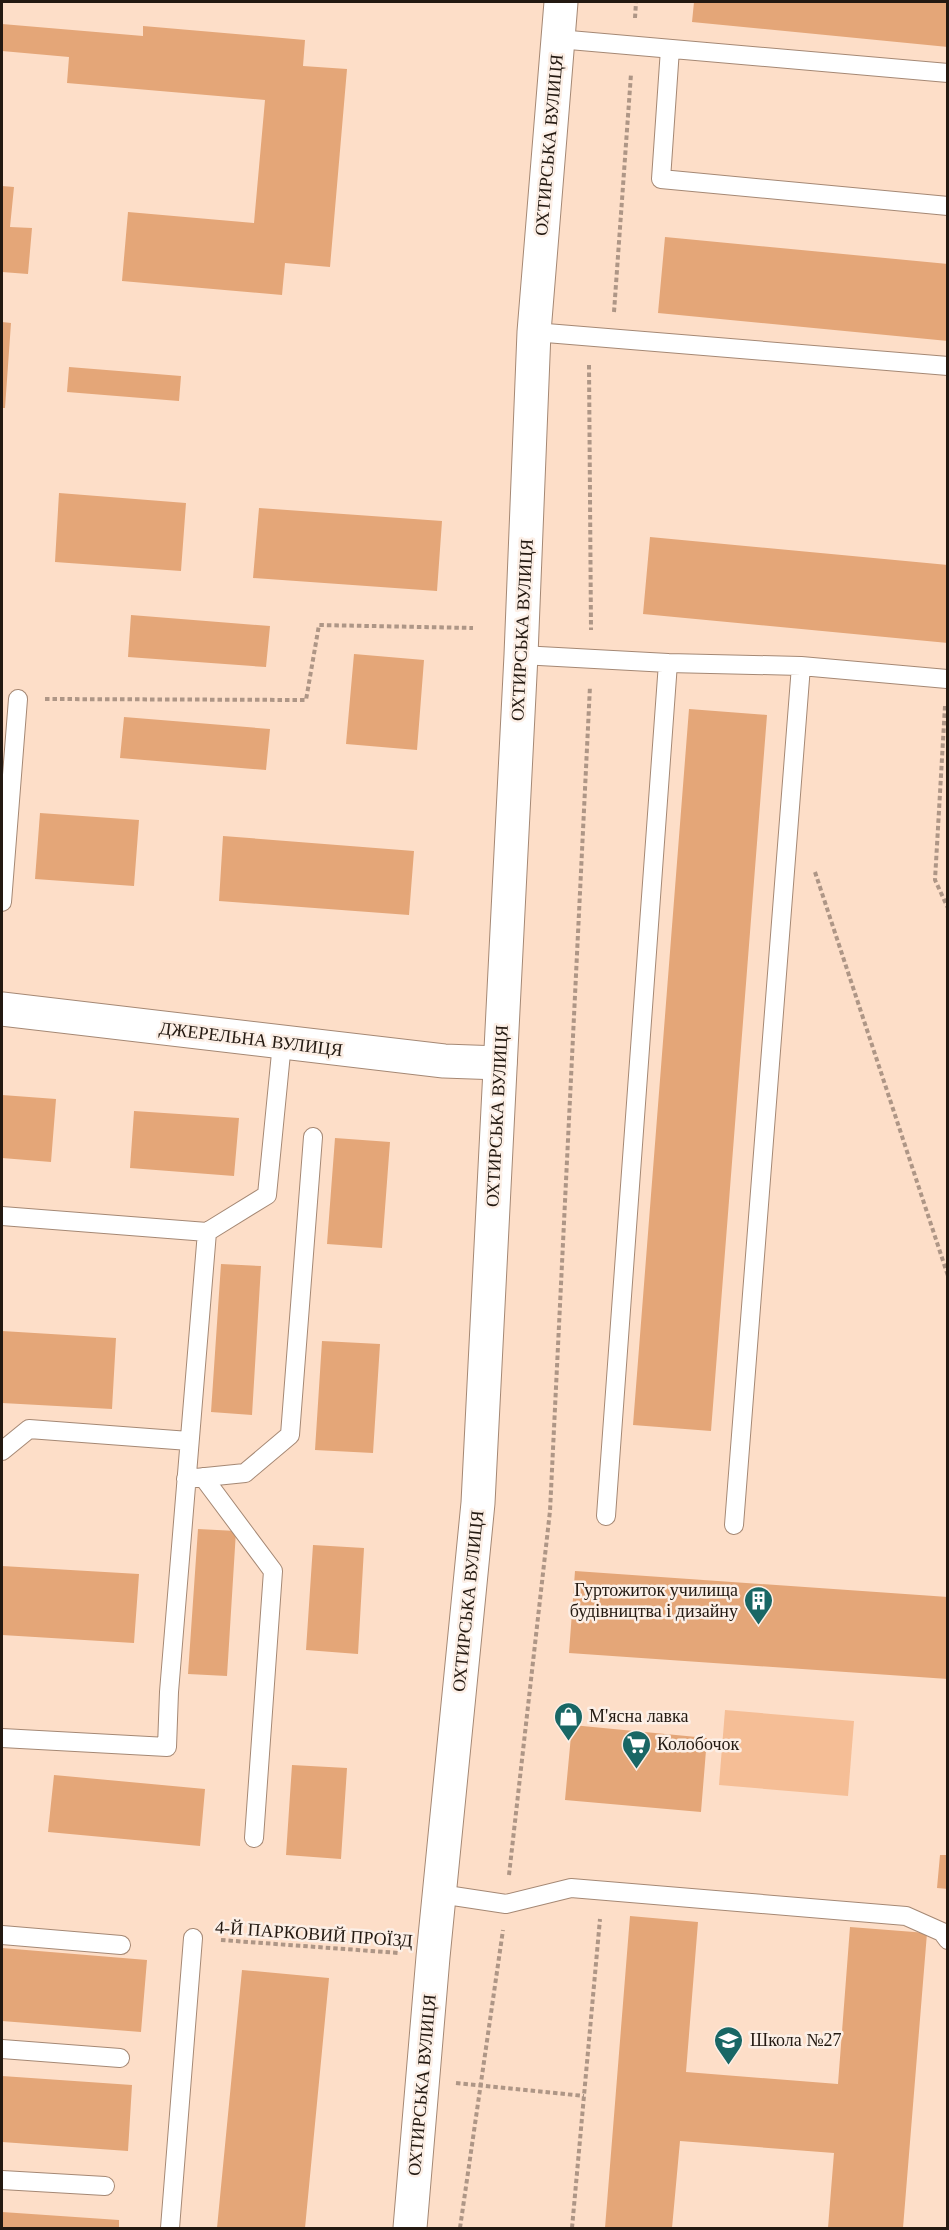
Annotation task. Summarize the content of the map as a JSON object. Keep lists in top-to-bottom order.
{
  "streets": {
    "street": ["ОХТИРСЬКА ВУЛИЦЯ", "ДЖЕРЕЛЬНА ВУЛИЦЯ"],
    "path": ["4-Й ПАРКОВИЙ ПРОЇЗД"]
  },
  "crossings": [
    ["ОХТИРСЬКА ВУЛИЦЯ", "ДЖЕРЕЛЬНА ВУЛИЦЯ"],
    ["ОХТИРСЬКА ВУЛИЦЯ", "4-Й ПАРКОВИЙ ПРОЇЗД"]
  ],
  "places": {
    "building": ["Гуртожиток училища будівництва і дизайну"],
    "shop": ["М'ясна лавка"],
    "supermarket": ["Колобочок"],
    "school or university": ["Школа №27"]
  }
}
